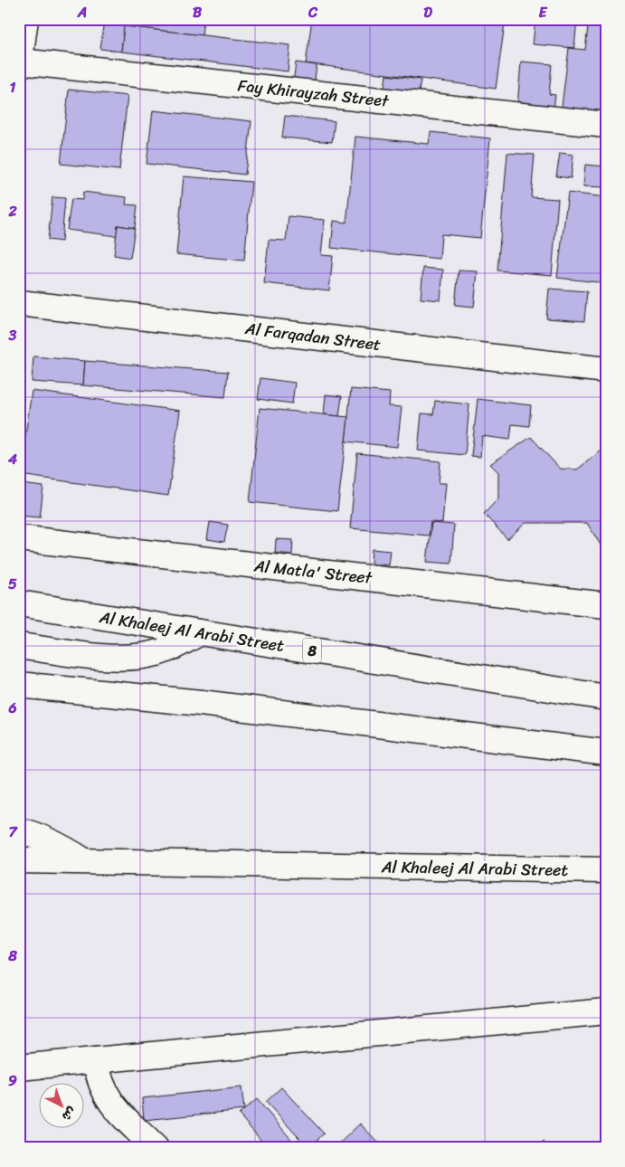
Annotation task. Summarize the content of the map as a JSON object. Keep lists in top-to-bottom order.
{
  "streets": {
    "main road": [
      "Fay Khirayzah Street",
      "Al Farqadan Street",
      "Al Matla' Street",
      "Al Khaleej Al Arabi Street",
      "8"
    ]
  },
  "north": "bottom right",
  "grid": {
    "columns": [
      "A",
      "B",
      "C",
      "D",
      "E"
    ],
    "rows": [
      "1",
      "2",
      "3",
      "4",
      "5",
      "6",
      "7",
      "8",
      "9"
    ]
  }
}
